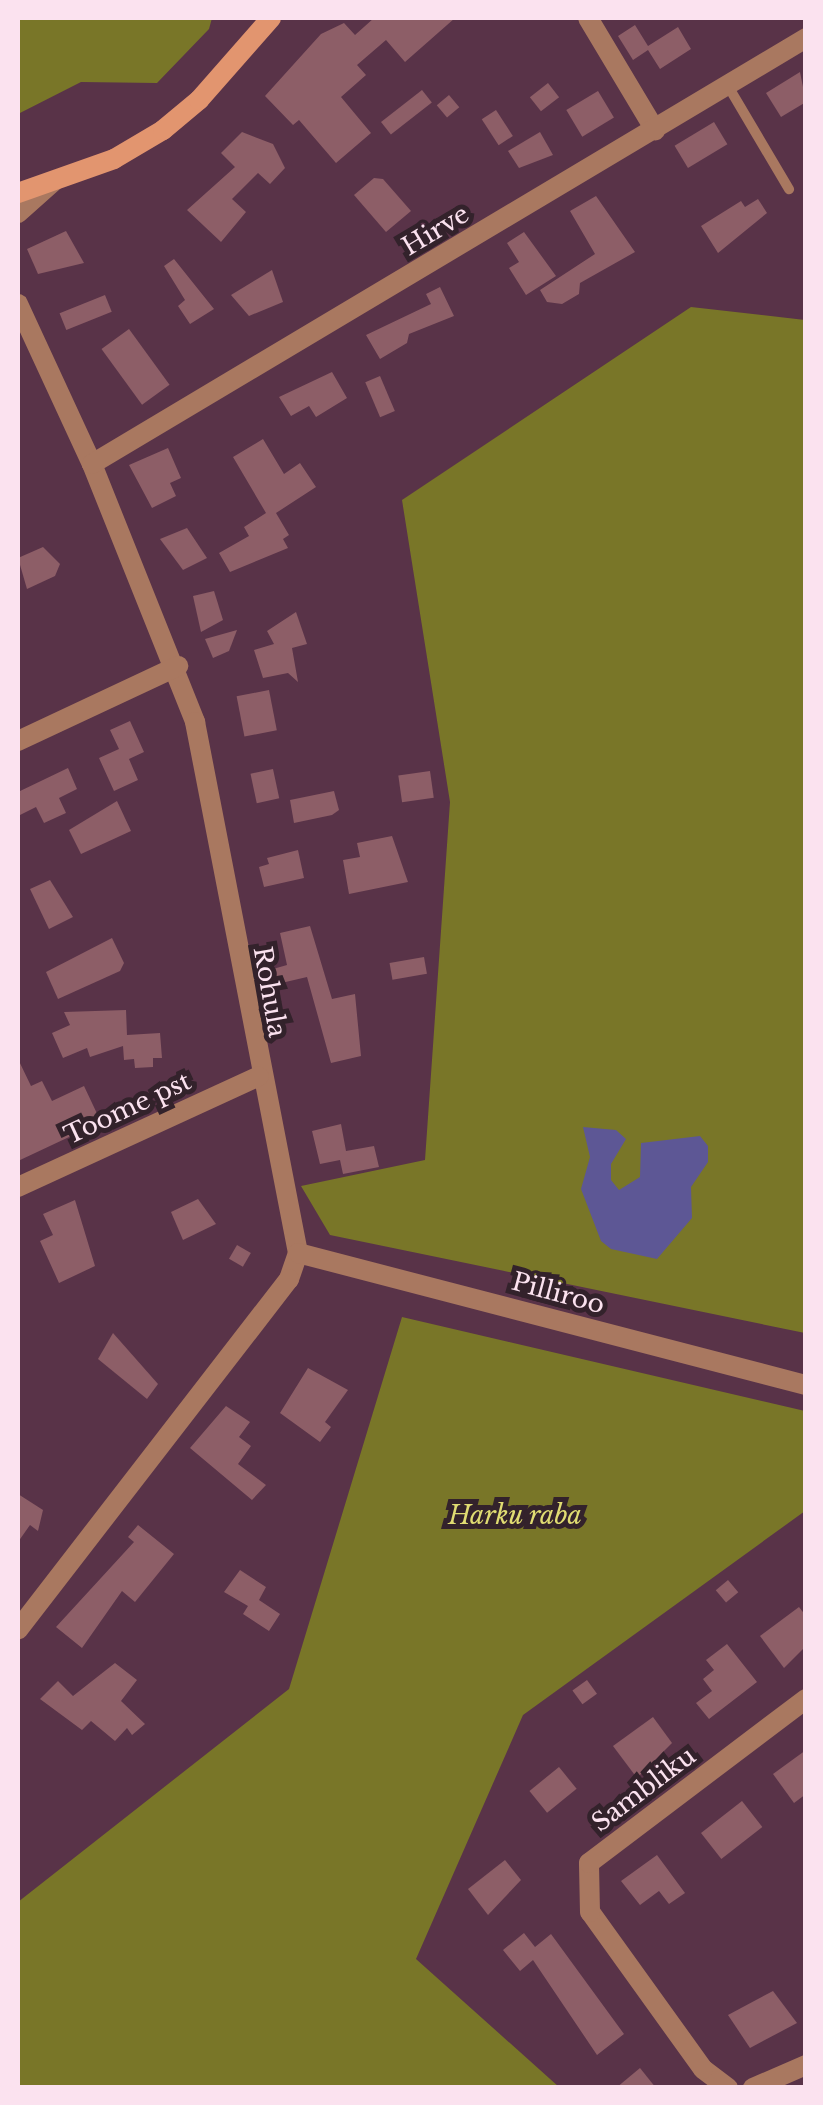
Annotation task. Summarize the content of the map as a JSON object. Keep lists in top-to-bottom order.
{
  "streets": {
    "street": [
      "Hirve",
      "Rohula",
      "Toome pst",
      "Pilliroo",
      "Sambliku"
    ]
  },
  "crossings": [
    ["Hirve", "Rohula"],
    ["Rohula", "Toome pst"],
    ["Rohula", "Pilliroo"]
  ],
  "parks": ["Harku raba"]
}
